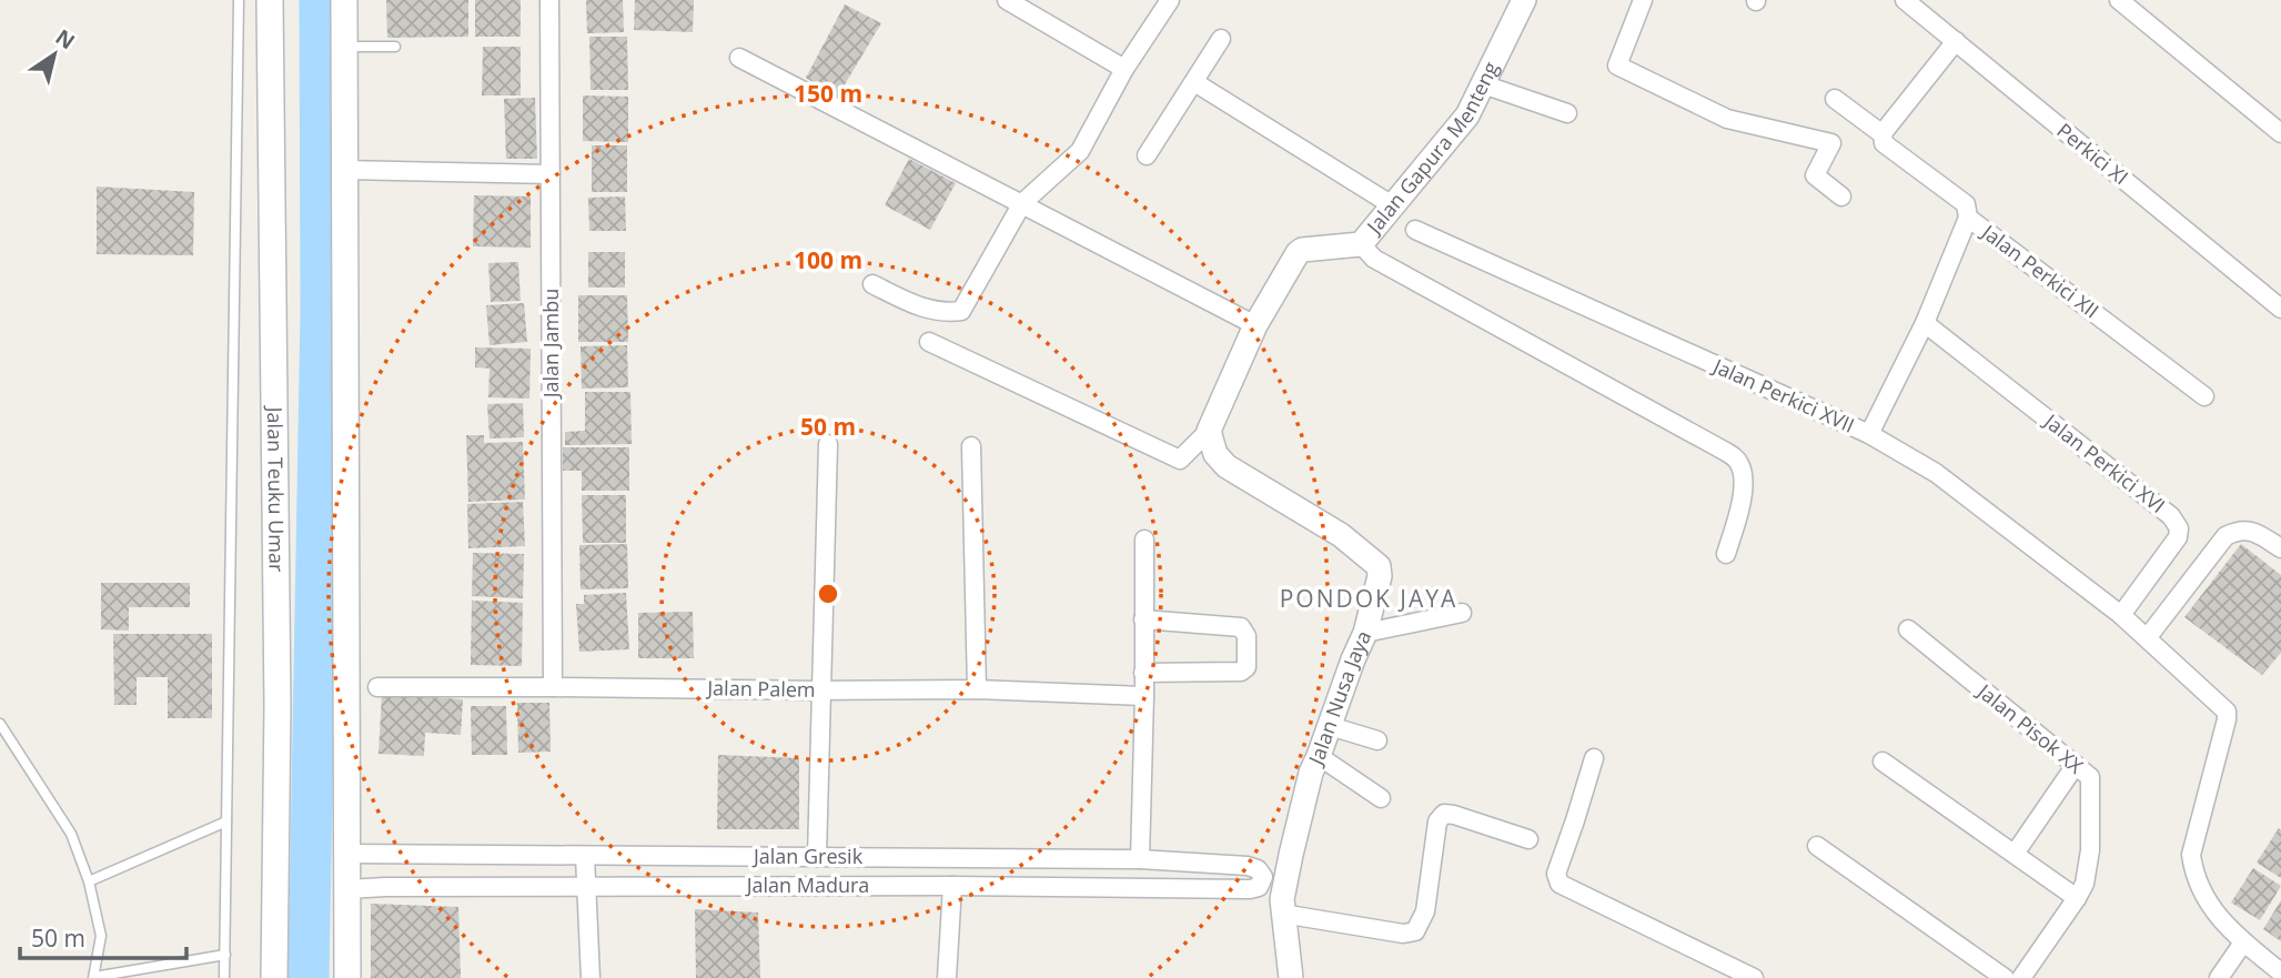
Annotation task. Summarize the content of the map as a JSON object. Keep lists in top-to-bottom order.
{
  "streets": {
    "main road": ["Jalan Teuku Umar"],
    "street": [
      "Jalan Gapura Menteng",
      "Perkici XI",
      "Jalan Perkici XII",
      "Jalan Jambu",
      "Jalan Perkici XVII",
      "Jalan Perkici XVI",
      "Jalan Palem",
      "Jalan Nusa Jaya",
      "Jalan Pisok XX",
      "Jalan Gresik",
      "Jalan Madura"
    ]
  },
  "crossings": [
    ["Jalan Jambu", "Jalan Palem"],
    ["Jalan Perkici XVII", "Jalan Perkici XVI"],
    ["Jalan Gresik", "Jalan Madura"]
  ],
  "districts": ["PONDOK JAYA"],
  "scale_bar": "50 m",
  "north": "top right",
  "rings": ["150 m", "100 m", "50 m"]
}
